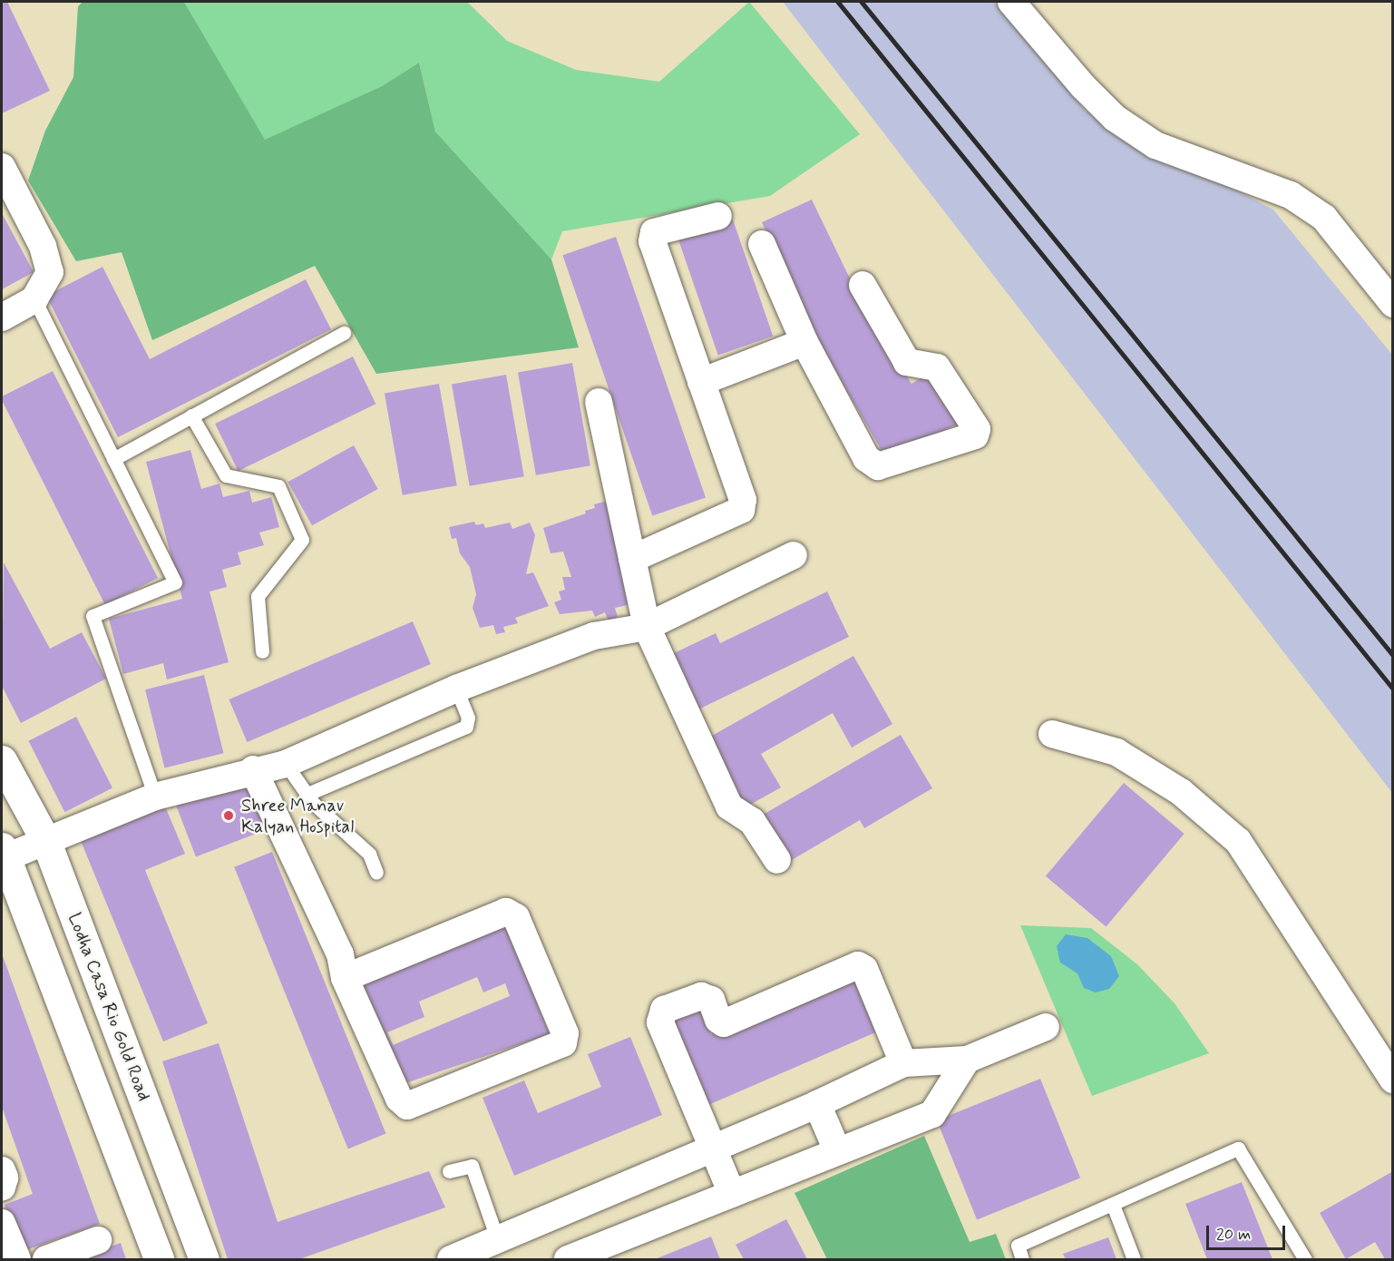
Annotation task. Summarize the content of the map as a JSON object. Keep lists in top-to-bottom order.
{
  "streets": {
    "street": ["Lodha Casa Rio Gold Road"]
  },
  "places": ["Shree Manav Kalyan Hospital"],
  "scale_bar": "20 m"
}
